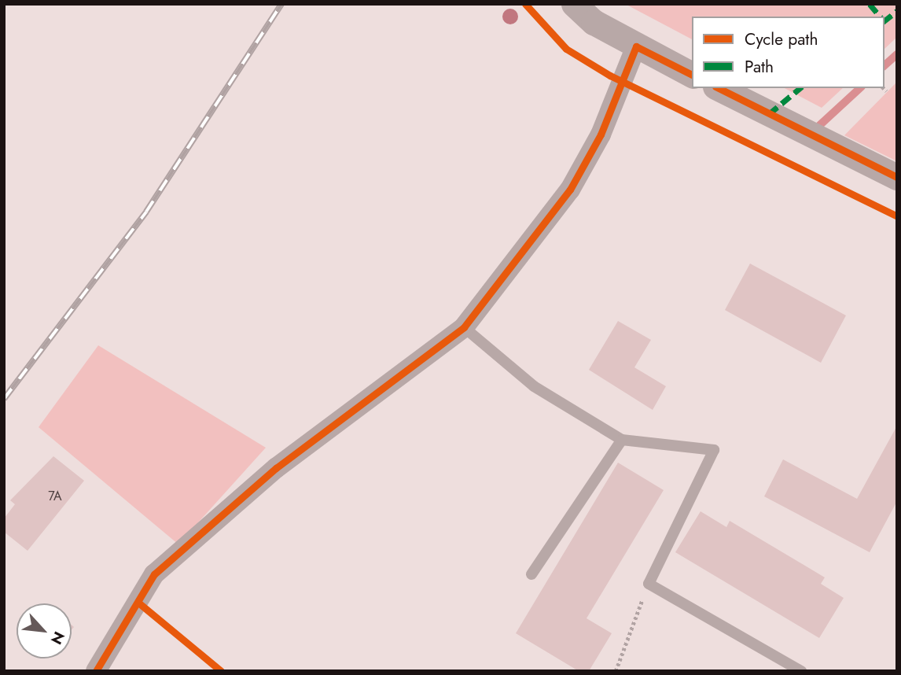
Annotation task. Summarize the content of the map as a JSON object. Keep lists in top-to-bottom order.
{
  "house_numbers": ["7A"],
  "legend": ["Cycle path", "Path"],
  "north": "bottom right"
}
